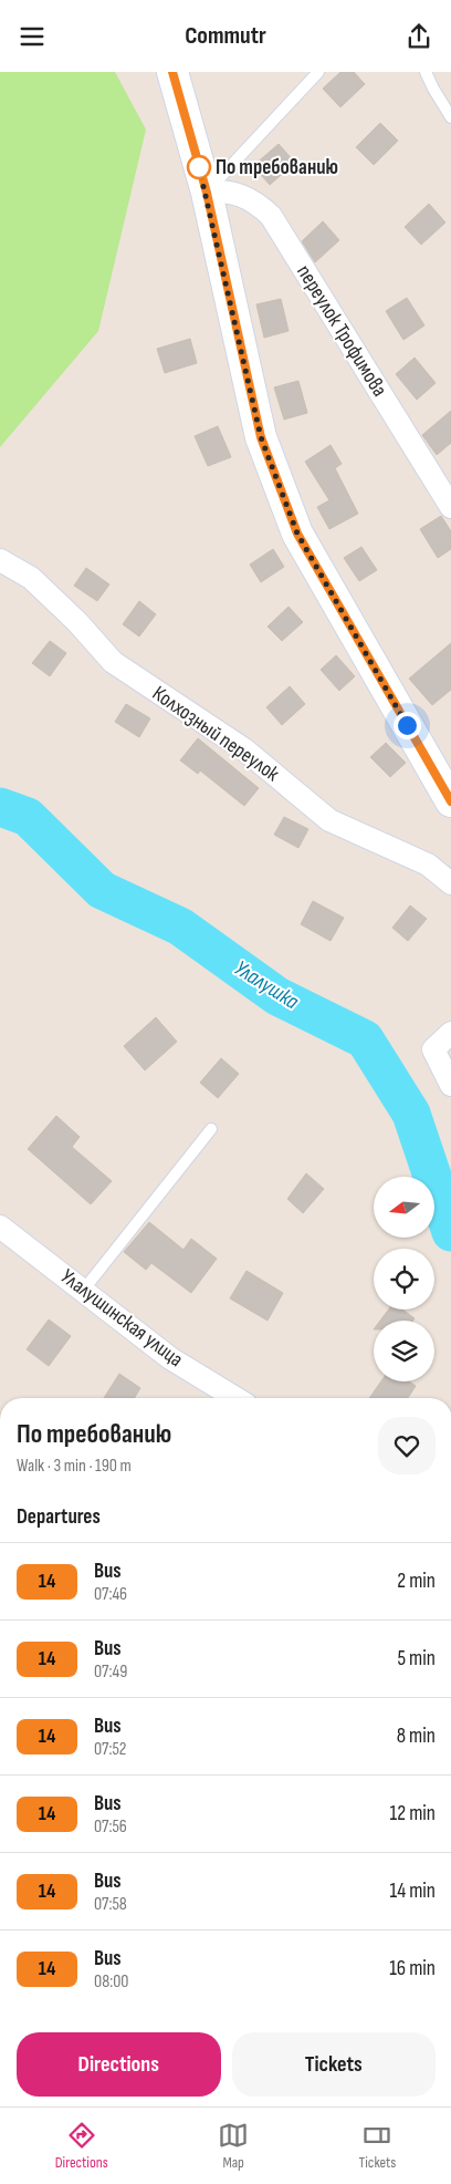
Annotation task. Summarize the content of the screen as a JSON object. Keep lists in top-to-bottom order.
{
  "streets": {
    "street": ["переулок Трофимова", "Колхозный переулок", "Улалушинская улица"]
  },
  "water": ["Улалушка"],
  "places": ["По требованию"],
  "lines": ["bus line 14"],
  "north": "left",
  "page": {
    "header": "Commutr",
    "heading": [
      ["По требованию", "Walk · 3 min · 190 m"],
      "Departures"
    ],
    "list": [
      {
        "mark": "14",
        "name": "Bus",
        "note": "07:46",
        "value": "2 min"
      },
      {
        "mark": "14",
        "name": "Bus",
        "note": "07:49",
        "value": "5 min"
      },
      {
        "mark": "14",
        "name": "Bus",
        "note": "07:52",
        "value": "8 min"
      },
      {
        "mark": "14",
        "name": "Bus",
        "note": "07:56",
        "value": "12 min"
      },
      {
        "mark": "14",
        "name": "Bus",
        "note": "07:58",
        "value": "14 min"
      },
      {
        "mark": "14",
        "name": "Bus",
        "note": "08:00",
        "value": "16 min"
      }
    ],
    "buttons": ["Directions", "Tickets"],
    "tabs": ["Directions", "Map", "Tickets"]
  }
}
